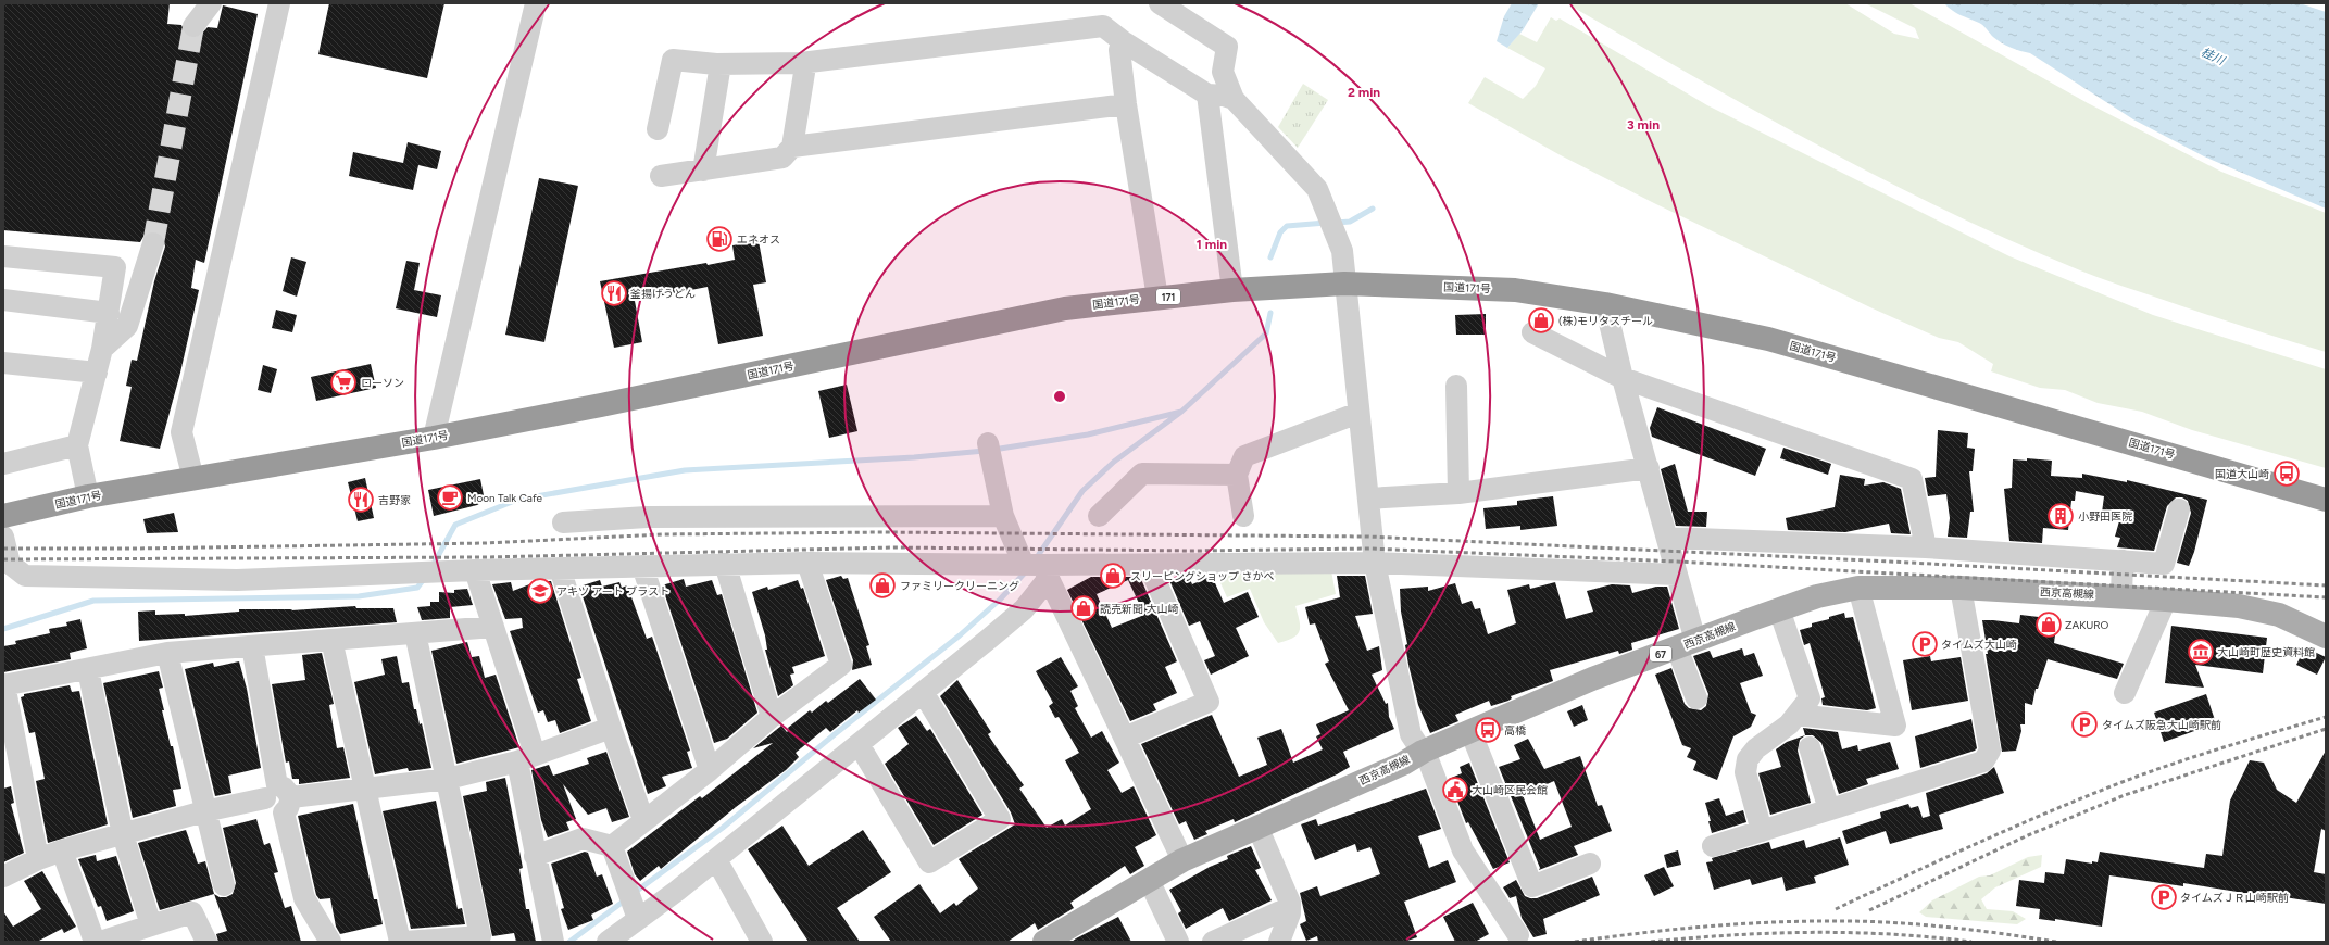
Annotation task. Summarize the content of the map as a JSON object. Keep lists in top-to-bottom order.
{
  "streets": {
    "highway": ["国道171号", "171"],
    "main road": ["西京高槻線", "67"]
  },
  "water": ["桂川"],
  "places": {
    "fuel station": ["エネオス"],
    "restaurant": ["釜揚げうどん", "吉野家"],
    "shop": [
      "(株)モリタスチール",
      "スリーピングショップ さかべ",
      "ファミリークリーニング",
      "読売新聞 大山崎",
      "ZAKURO"
    ],
    "supermarket": ["ローソン"],
    "bus stop": ["国道大山崎", "高橋"],
    "cafe": ["Moon Talk Cafe"],
    "building": ["小野田医院"],
    "school or university": ["アキツ アート ブラスト"],
    "parking": ["タイムズ大山崎", "タイムズ阪急大山崎駅前", "タイムズＪＲ山崎駅前"],
    "museum": ["大山崎町歴史資料館"],
    "public building": ["大山崎区民会館"]
  },
  "rings": ["2 min", "3 min", "1 min"]
}
